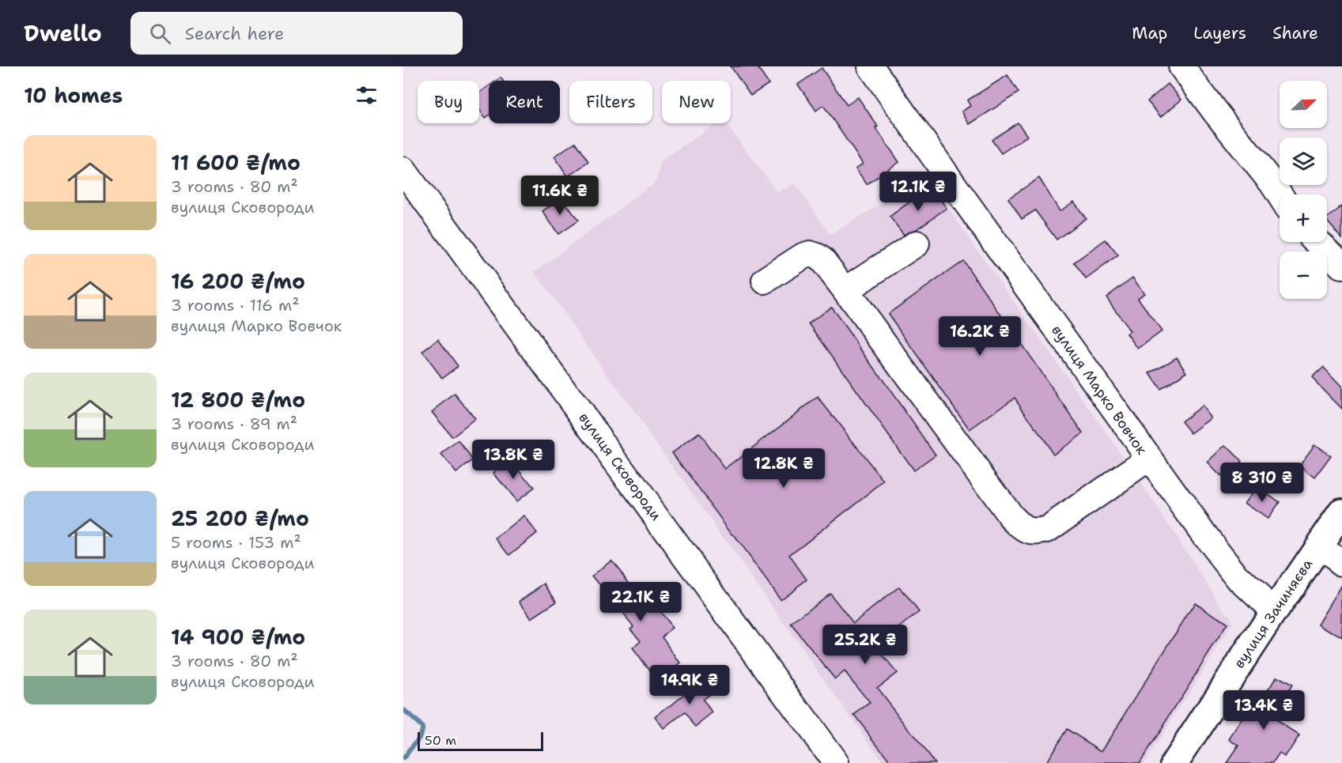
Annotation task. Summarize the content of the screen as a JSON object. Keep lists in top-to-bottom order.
{
  "streets": {
    "main road": ["вулиця Зачиняєва"],
    "street": ["вулиця Марко Вовчок", "вулиця Сковороди"]
  },
  "crossings": [
    ["вулиця Марко Вовчок", "вулиця Зачиняєва"]
  ],
  "scale_bar": "50 m",
  "north": "top right",
  "page": {
    "header": "Dwello",
    "search": "Search here",
    "nav": ["Map", "Layers", "Share"],
    "heading": "10 homes",
    "map_buttons": ["+", "−"],
    "chip": [
      "Buy",
      "Rent",
      "Filters",
      "New"
    ],
    "list": [
      {
        "name": "11 600 ₴/mo",
        "note": "3 rooms · 80 m² · вулиця Сковороди"
      },
      {
        "name": "16 200 ₴/mo",
        "note": "3 rooms · 116 m² · вулиця Марко Вовчок"
      },
      {
        "name": "12 800 ₴/mo",
        "note": "3 rooms · 89 m² · вулиця Сковороди"
      },
      {
        "name": "25 200 ₴/mo",
        "note": "5 rooms · 153 m² · вулиця Сковороди"
      },
      {
        "name": "14 900 ₴/mo",
        "note": "3 rooms · 80 m² · вулиця Сковороди"
      }
    ],
    "price": [
      "12.1K ₴",
      "11.6K ₴",
      "16.2K ₴",
      "13.8K ₴",
      "12.8K ₴",
      "8 310 ₴",
      "22.1K ₴",
      "25.2K ₴",
      "14.9K ₴",
      "13.4K ₴"
    ],
    "scale": "50 m"
  }
}
